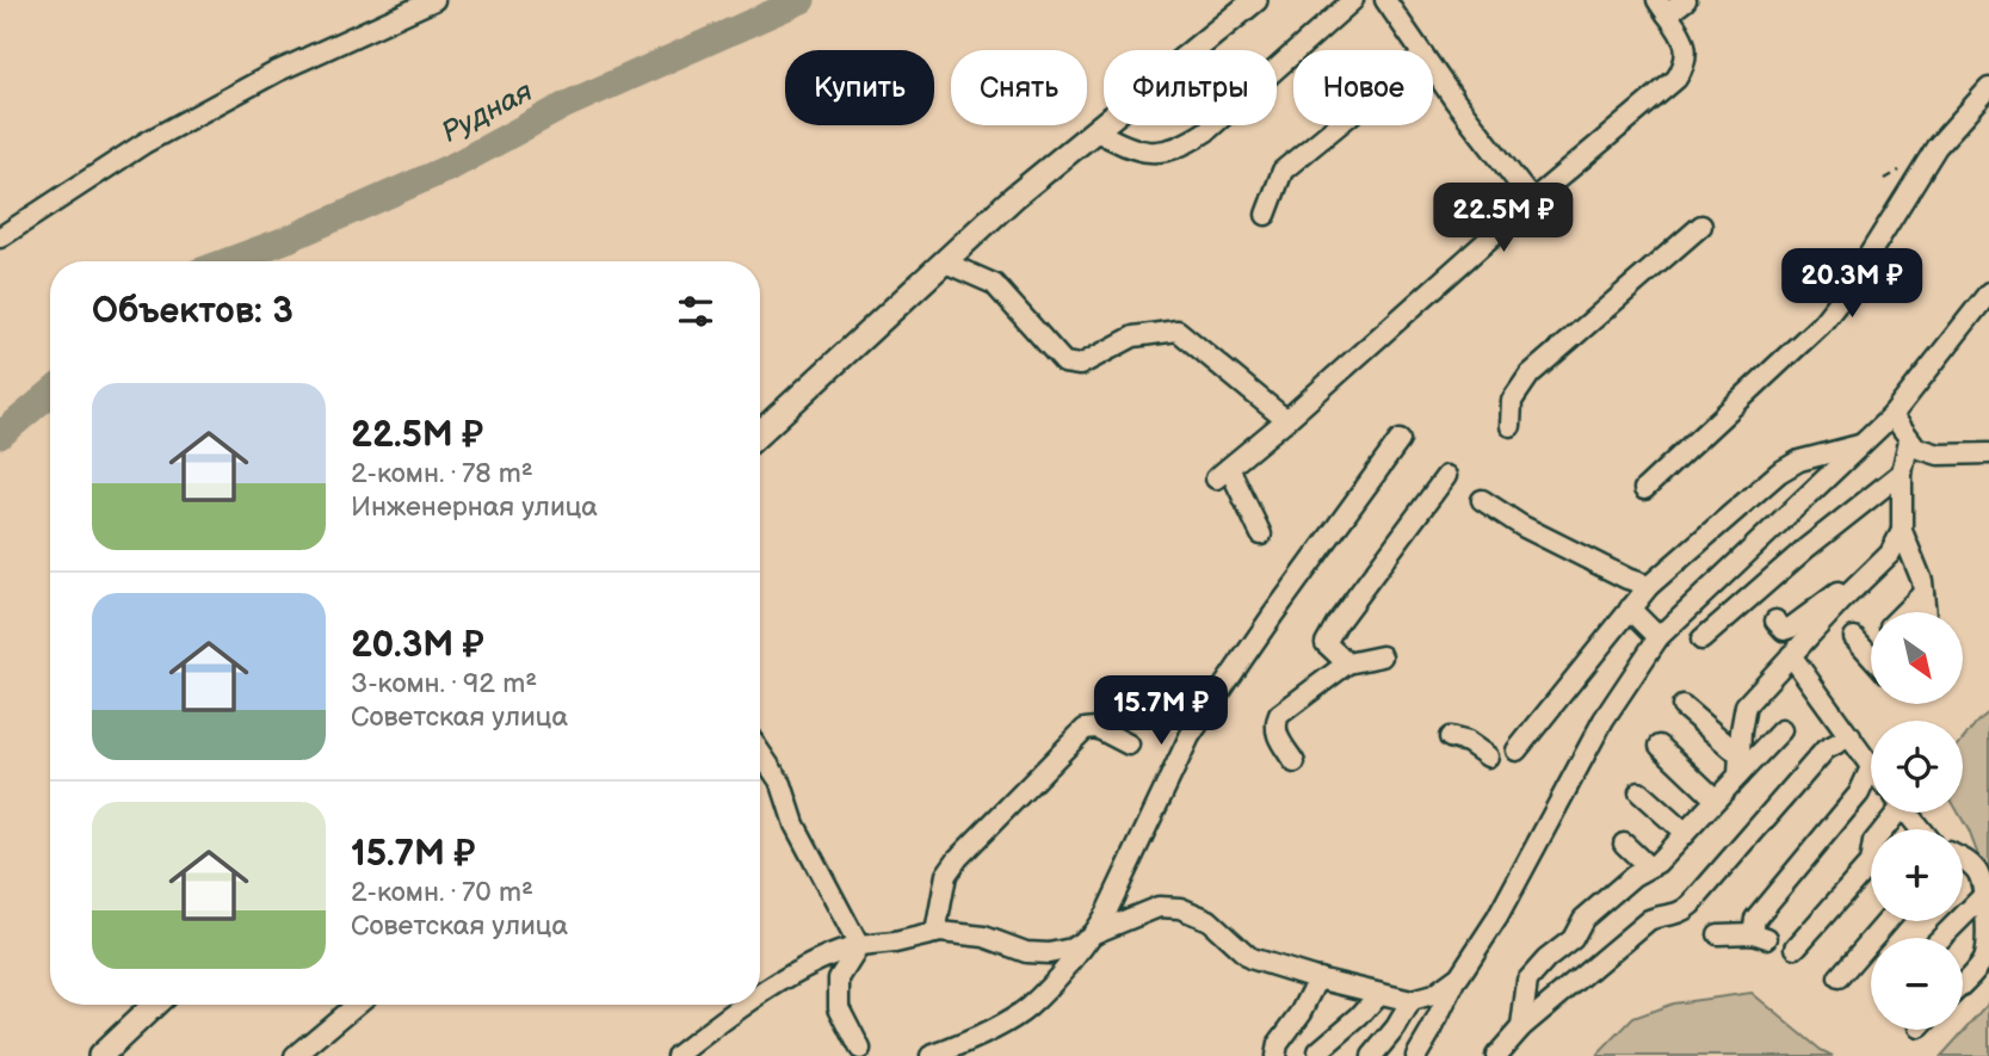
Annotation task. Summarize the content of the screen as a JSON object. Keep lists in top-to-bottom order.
{
  "water": ["Рудная"],
  "north": "bottom right",
  "page": {
    "chip": [
      "Купить",
      "Снять",
      "Фильтры",
      "Новое"
    ],
    "price": ["22.5M ₽", "20.3M ₽", "15.7M ₽"],
    "heading": "Объектов: 3",
    "list": [
      {
        "name": "22.5M ₽",
        "note": "2-комн. · 78 m² · Инженерная улица"
      },
      {
        "name": "20.3M ₽",
        "note": "3-комн. · 92 m² · Советская улица"
      },
      {
        "name": "15.7M ₽",
        "note": "2-комн. · 70 m² · Советская улица"
      }
    ],
    "map_buttons": ["+", "−"]
  }
}
